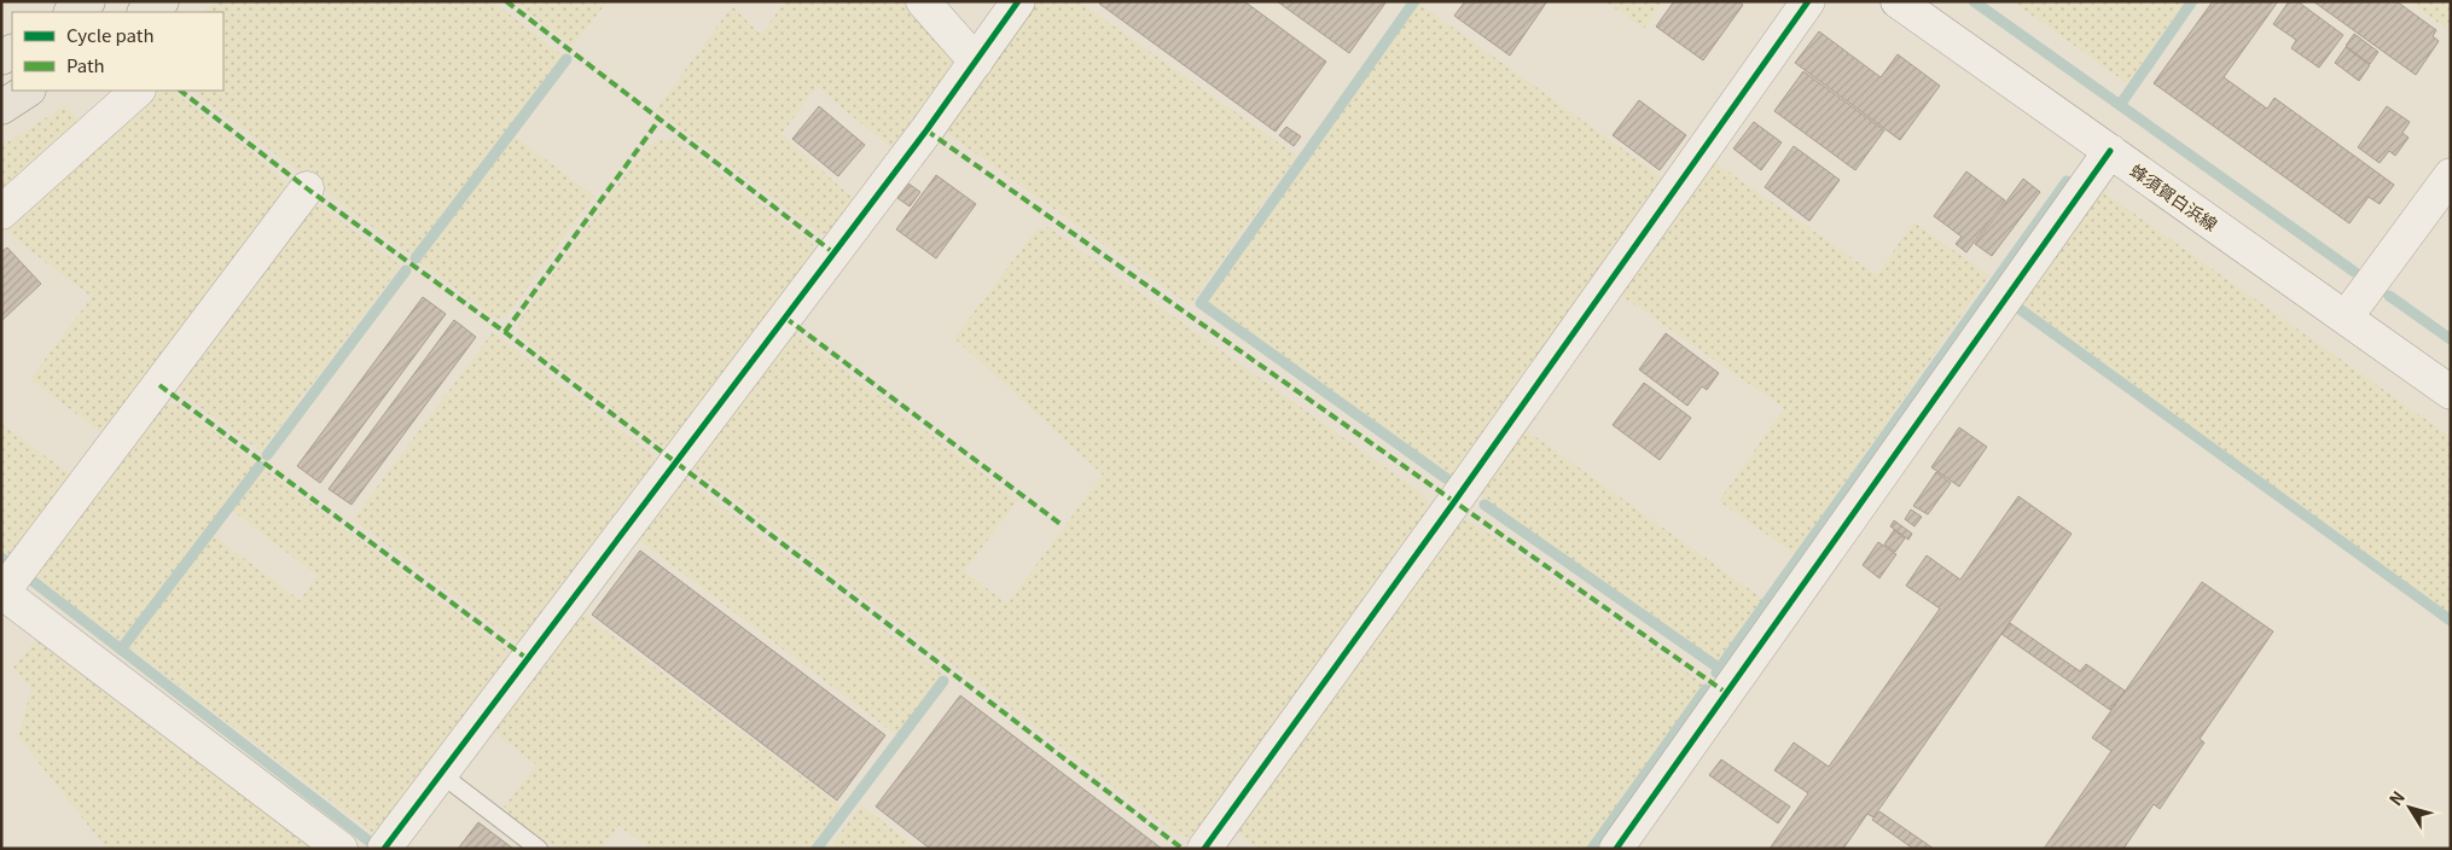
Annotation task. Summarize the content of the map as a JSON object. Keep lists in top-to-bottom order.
{
  "streets": {
    "street": ["蜂須賀白浜線"]
  },
  "legend": ["Cycle path", "Path"],
  "north": "top left"
}
